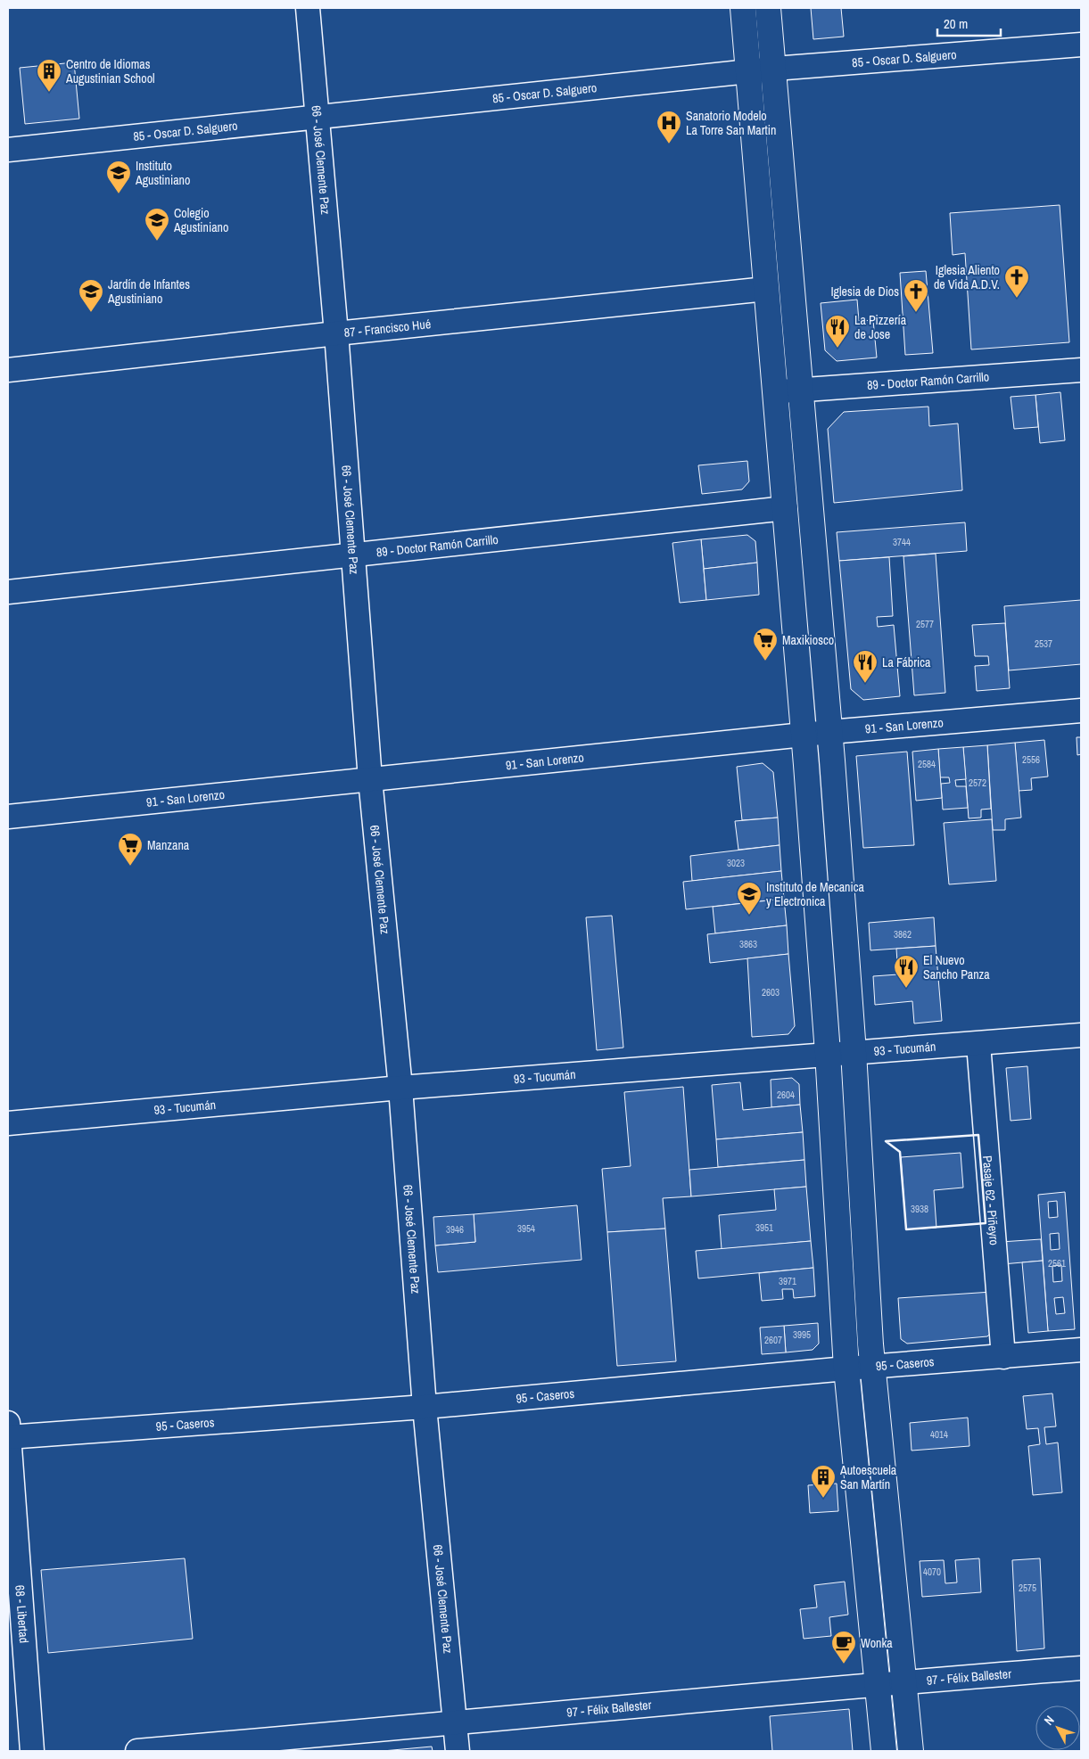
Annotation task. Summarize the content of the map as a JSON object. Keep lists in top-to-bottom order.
{
  "streets": {
    "street": [
      "85 - Oscar D. Salguero",
      "66 - José Clemente Paz",
      "87 - Francisco Hué",
      "89 - Doctor Ramón Carrillo",
      "91 - San Lorenzo",
      "93 - Tucumán",
      "Pasaje 62 - Piñeyro",
      "95 - Caseros",
      "68 - Libertad",
      "97 - Félix Ballester"
    ]
  },
  "crossings": [
    ["85 - Oscar D. Salguero", "66 - José Clemente Paz"],
    ["66 - José Clemente Paz", "87 - Francisco Hué"],
    ["66 - José Clemente Paz", "89 - Doctor Ramón Carrillo"],
    ["66 - José Clemente Paz", "91 - San Lorenzo"],
    ["66 - José Clemente Paz", "93 - Tucumán"],
    ["66 - José Clemente Paz", "95 - Caseros"],
    ["66 - José Clemente Paz", "97 - Félix Ballester"],
    ["93 - Tucumán", "Pasaje 62 - Piñeyro"],
    ["Pasaje 62 - Piñeyro", "95 - Caseros"],
    ["95 - Caseros", "68 - Libertad"]
  ],
  "places": {
    "building": ["Centro de Idiomas Augustinian School", "Autoescuela San Martín"],
    "hospital": ["Sanatorio Modelo La Torre San Martin"],
    "school or university": [
      "Instituto Agustiniano",
      "Colegio Agustiniano",
      "Jardín de Infantes Agustiniano",
      "Instituto de Mecanica y Electronica"
    ],
    "church": ["Iglesia Aliento de Vida A.D.V.", "Iglesia de Dios"],
    "restaurant": ["La Pizzería de Jose", "La Fábrica", "El Nuevo Sancho Panza"],
    "supermarket": ["Maxikiosco", "Manzana"],
    "cafe": ["Wonka"]
  },
  "house_numbers": [
    "3744",
    "2577",
    "2537",
    "2556",
    "2584",
    "2572",
    "3023",
    "3862",
    "3863",
    "2603",
    "2604",
    "3938",
    "3951",
    "3954",
    "3946",
    "2561",
    "3971",
    "3995",
    "2607",
    "4014",
    "4070",
    "2575"
  ],
  "scale_bar": "20 m",
  "north": "top left"
}
